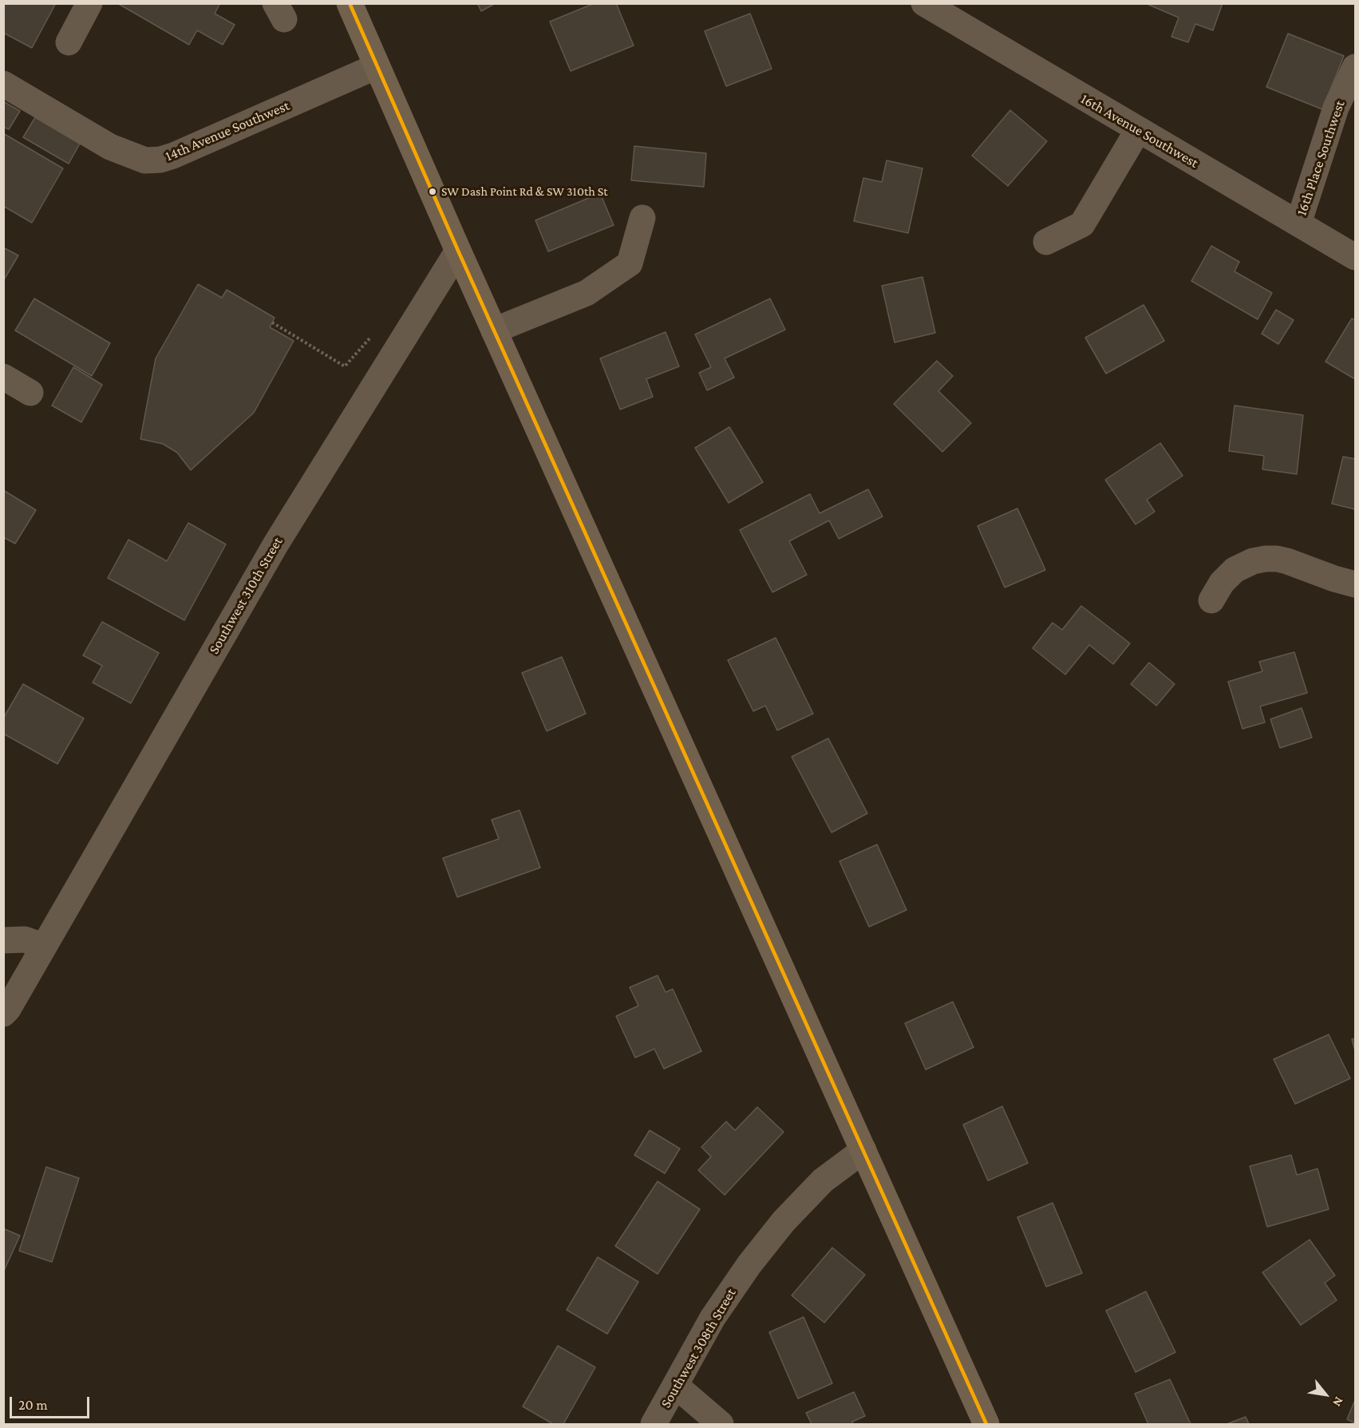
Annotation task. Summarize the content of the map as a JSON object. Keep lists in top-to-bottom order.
{
  "streets": {
    "street": [
      "14th Avenue Southwest",
      "16th Avenue Southwest",
      "16th Place Southwest",
      "Southwest 310th Street",
      "Southwest 308th Street"
    ]
  },
  "crossings": [
    ["16th Avenue Southwest", "16th Place Southwest"]
  ],
  "places": ["SW Dash Point Rd & SW 310th St"],
  "scale_bar": "20 m",
  "north": "bottom right"
}
